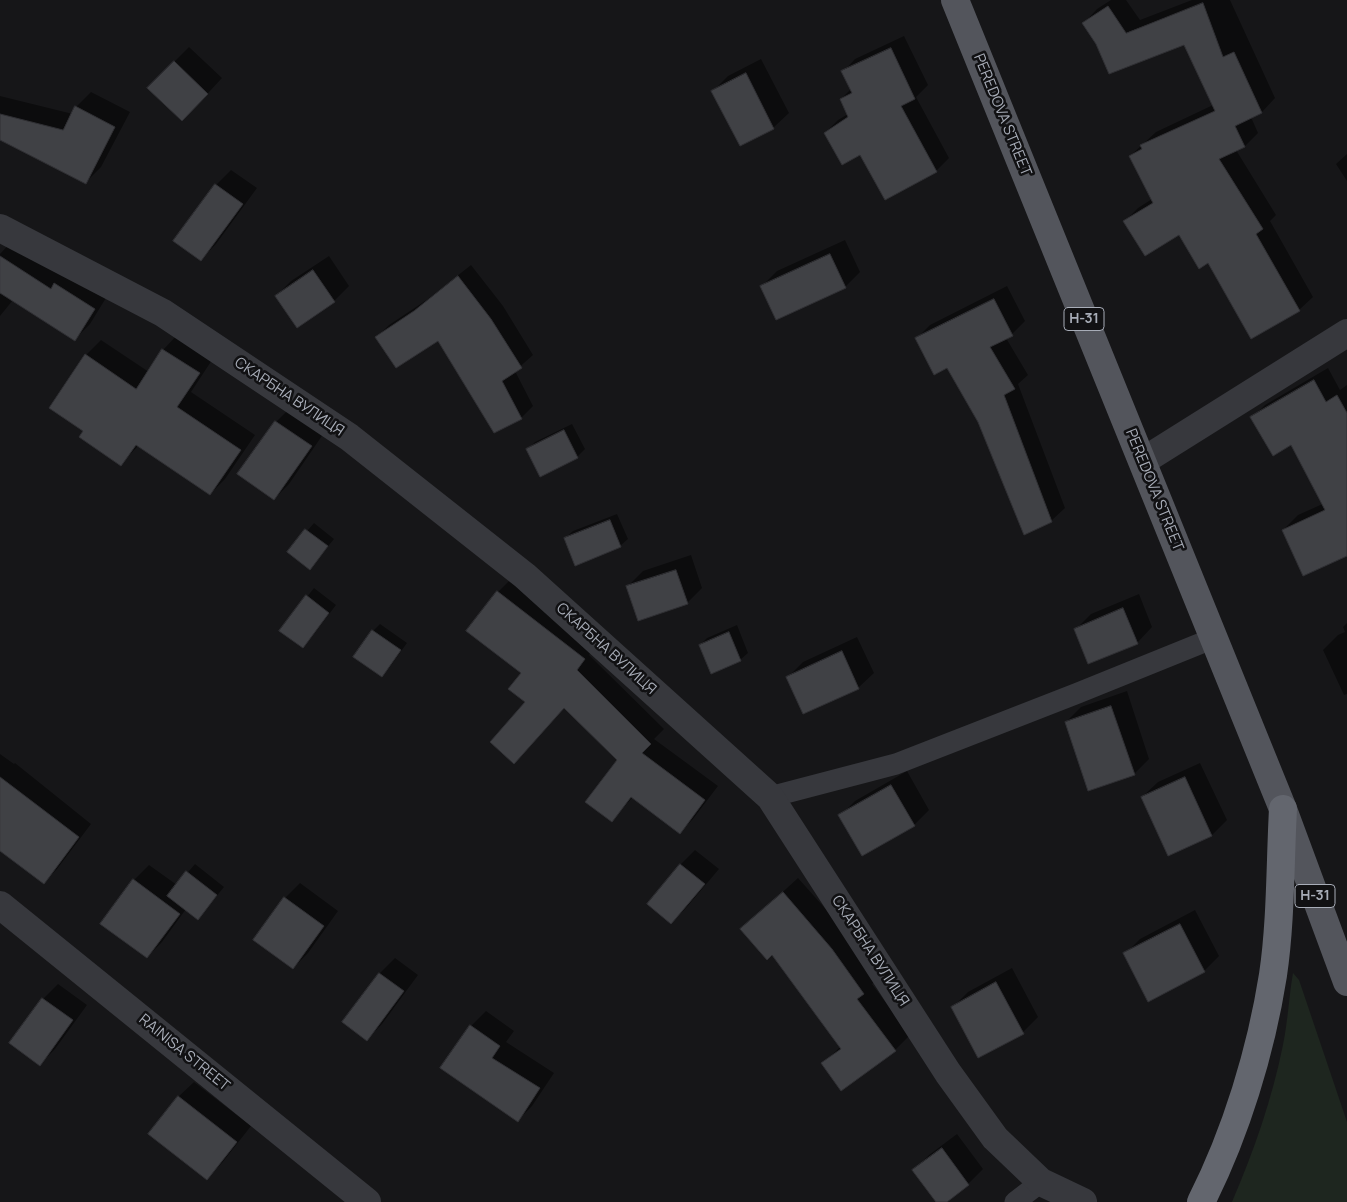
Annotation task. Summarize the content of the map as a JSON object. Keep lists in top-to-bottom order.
{
  "streets": {
    "main road": ["PEREDOVA STREET", "Н-31"],
    "street": ["СКАРБНА ВУЛИЦЯ", "RAINISA STREET"]
  }
}
